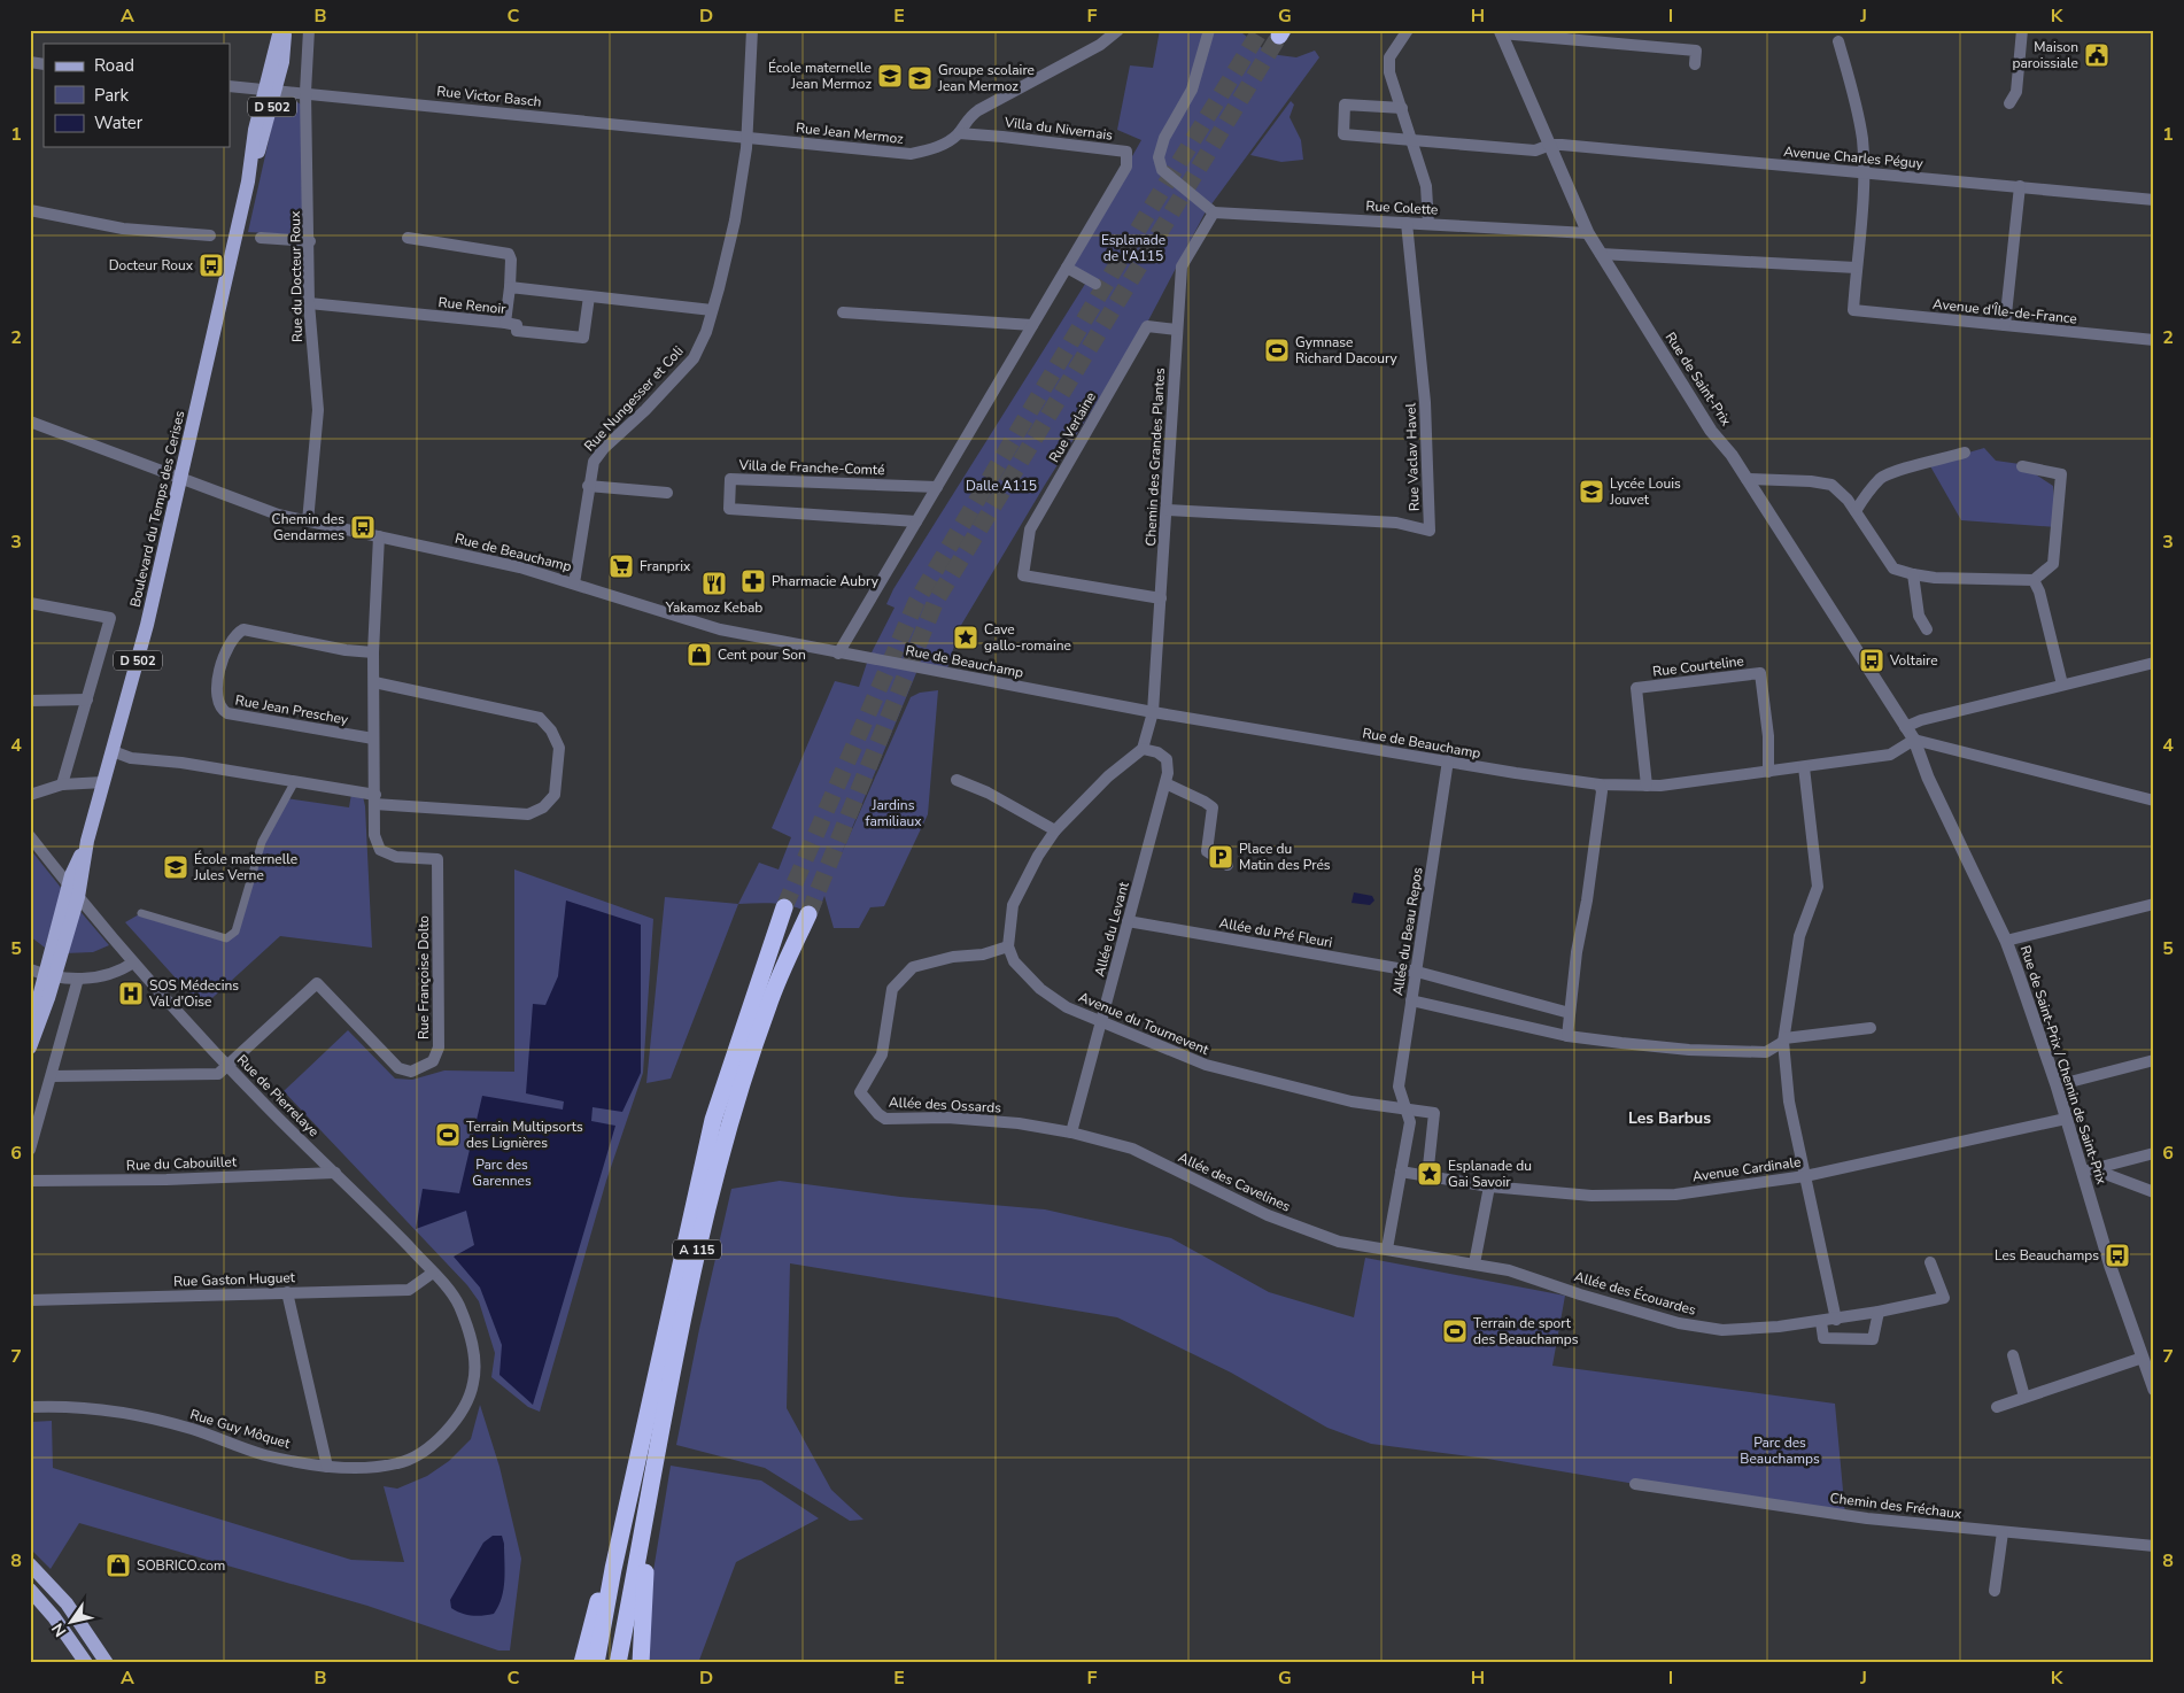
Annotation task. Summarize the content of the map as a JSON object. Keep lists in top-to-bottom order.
{
  "streets": {
    "highway": ["A 115"],
    "main road": ["D 502", "Boulevard du Temps des Cerises"],
    "street": [
      "Rue Victor Basch",
      "Villa du Nivernais",
      "Rue Jean Mermoz",
      "Avenue Charles Péguy",
      "Rue Colette",
      "Rue du Docteur Roux",
      "Rue Renoir",
      "Avenue d'Île-de-France",
      "Rue de Saint-Prix",
      "Rue Nungesser et Coli",
      "Rue Verlaine",
      "Chemin des Grandes Plantes",
      "Rue Vaclav Havel",
      "Villa de Franche-Comté",
      "Rue de Beauchamp",
      "Rue Courteline",
      "Rue Jean Preschey",
      "Allée du Levant",
      "Allée du Beau Repos",
      "Allée du Pré Fleuri",
      "Rue Françoise Dolto",
      "Avenue du Tournevent",
      "Rue de Saint-Prix / Chemin de Saint-Prix",
      "Rue de Pierrelaye",
      "Allée des Ossards",
      "Rue du Cabouillet",
      "Avenue Cardinale",
      "Allée des Cavelines",
      "Rue Gaston Huguet",
      "Allée des Écouardes",
      "Rue Guy Môquet",
      "Chemin des Fréchaux"
    ]
  },
  "crossings": [
    ["Rue Victor Basch", "Rue Jean Mermoz"],
    ["Rue Victor Basch", "Rue du Docteur Roux"],
    ["Rue Victor Basch", "Rue Nungesser et Coli"],
    ["Rue Victor Basch", "Boulevard du Temps des Cerises"],
    ["Villa du Nivernais", "Rue Jean Mermoz"],
    ["Rue Jean Mermoz", "Rue Nungesser et Coli"],
    ["Avenue Charles Péguy", "Rue de Saint-Prix"],
    ["Rue Colette", "Rue de Saint-Prix"],
    ["Rue Colette", "Chemin des Grandes Plantes"],
    ["Rue Colette", "Rue Vaclav Havel"],
    ["Rue du Docteur Roux", "Rue Renoir"],
    ["Rue du Docteur Roux", "Rue de Beauchamp"],
    ["Rue de Saint-Prix", "Rue de Saint-Prix / Chemin de Saint-Prix"],
    ["Rue Nungesser et Coli", "Rue de Beauchamp"],
    ["Rue Verlaine", "Chemin des Grandes Plantes"],
    ["Chemin des Grandes Plantes", "Rue Vaclav Havel"],
    ["Chemin des Grandes Plantes", "Rue de Beauchamp"],
    ["Boulevard du Temps des Cerises", "Rue de Beauchamp"],
    ["Boulevard du Temps des Cerises", "Rue de Pierrelaye"],
    ["Rue de Beauchamp", "Rue Courteline"],
    ["Rue de Beauchamp", "Allée du Beau Repos"],
    ["Rue de Beauchamp", "Rue de Saint-Prix / Chemin de Saint-Prix"],
    ["Allée du Levant", "Allée du Pré Fleuri"],
    ["Allée du Levant", "Avenue du Tournevent"],
    ["Allée du Levant", "Allée des Ossards"],
    ["Allée du Levant", "Allée des Cavelines"],
    ["Allée du Beau Repos", "Allée du Pré Fleuri"],
    ["Allée du Beau Repos", "Avenue du Tournevent"],
    ["Allée du Beau Repos", "Avenue Cardinale"],
    ["Rue Françoise Dolto", "Rue de Pierrelaye"],
    ["Avenue du Tournevent", "Allée des Ossards"],
    ["Avenue du Tournevent", "Avenue Cardinale"],
    ["Rue de Saint-Prix / Chemin de Saint-Prix", "Avenue Cardinale"],
    ["Rue de Pierrelaye", "Rue du Cabouillet"],
    ["Rue de Pierrelaye", "Rue Gaston Huguet"],
    ["Rue de Pierrelaye", "Rue Guy Môquet"],
    ["Allée des Ossards", "Allée des Cavelines"],
    ["Allée des Cavelines", "Allée des Écouardes"]
  ],
  "districts": ["Les Barbus"],
  "parks": [
    "Esplanade de l'A115",
    "Dalle A115",
    "Jardins familiaux",
    "Parc des Garennes",
    "Parc des Beauchamps"
  ],
  "places": {
    "public building": ["Maison paroissiale"],
    "school or university": [
      "École maternelle Jean Mermoz",
      "Groupe scolaire Jean Mermoz",
      "Lycée Louis Jouvet",
      "École maternelle Jules Verne"
    ],
    "bus stop": [
      "Docteur Roux",
      "Chemin des Gendarmes",
      "Voltaire",
      "Les Beauchamps"
    ],
    "sports": ["Gymnase Richard Dacoury", "Terrain Multipsorts des Lignières", "Terrain de sport des Beauchamps"],
    "supermarket": ["Franprix"],
    "pharmacy": ["Pharmacie Aubry"],
    "restaurant": ["Yakamoz Kebab"],
    "place": ["Cave gallo-romaine", "Esplanade du Gai Savoir"],
    "shop": ["Cent pour Son", "SOBRICO.com"],
    "parking": ["Place du Matin des Prés"],
    "hospital": ["SOS Médecins Val d'Oise"]
  },
  "legend": ["Road", "Park", "Water"],
  "north": "bottom left",
  "grid": {
    "columns": [
      "A",
      "B",
      "C",
      "D",
      "E",
      "F",
      "G",
      "H",
      "I",
      "J",
      "K"
    ],
    "rows": [
      "1",
      "2",
      "3",
      "4",
      "5",
      "6",
      "7",
      "8"
    ]
  }
}
